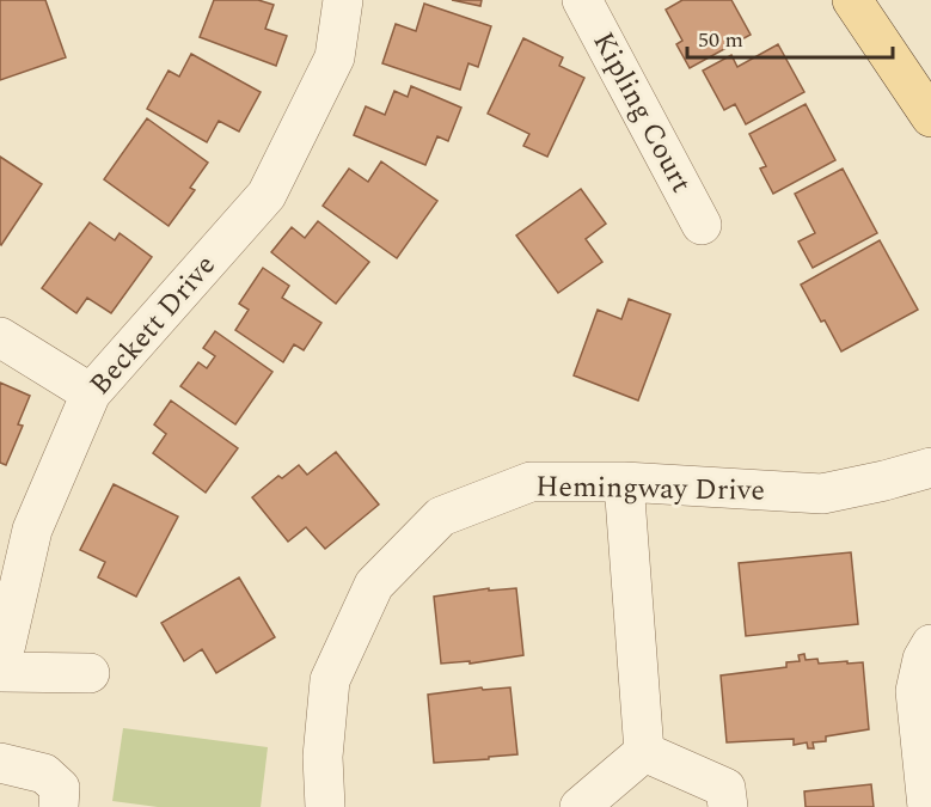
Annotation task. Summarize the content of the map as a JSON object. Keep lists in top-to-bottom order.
{
  "streets": {
    "street": ["Kipling Court", "Beckett Drive", "Hemingway Drive"]
  },
  "scale_bar": "50 m"
}
